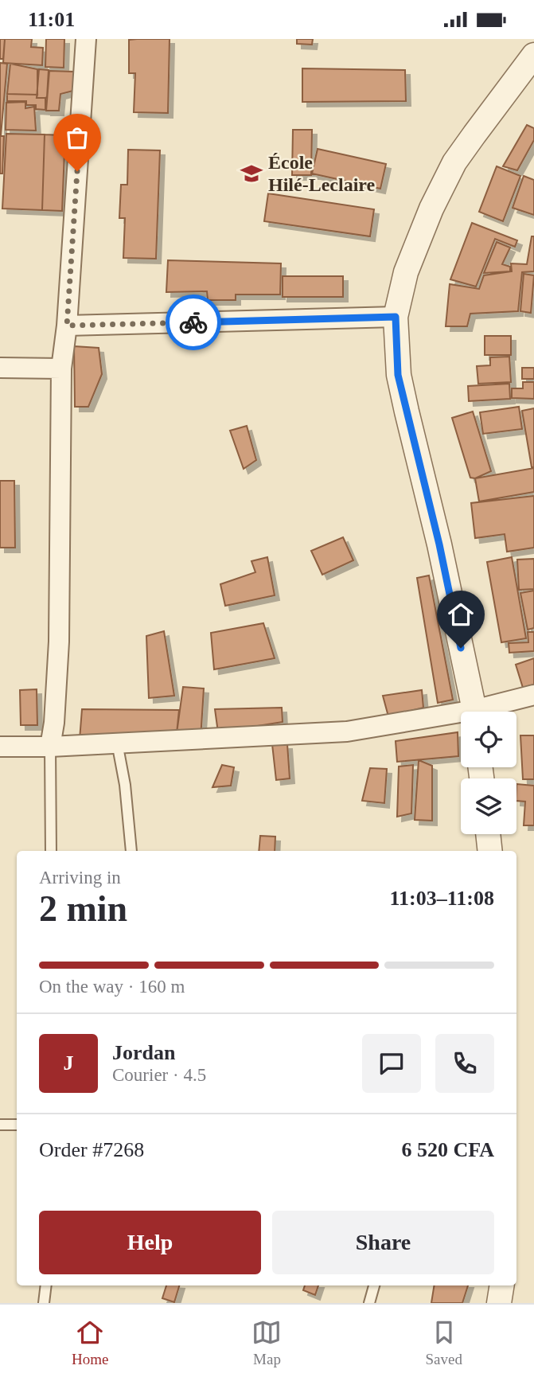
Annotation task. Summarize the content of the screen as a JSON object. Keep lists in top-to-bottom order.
{
  "places": {
    "school or university": ["École Hilé-Leclaire"]
  },
  "page": {
    "status": "11:01",
    "heading": ["2 min", "Arriving in", "11:03–11:08"],
    "panel": [
      "Jordan",
      "Courier · 4.5",
      "Order #7268",
      "6 520 CFA"
    ],
    "bar": "On the way · 160 m",
    "round": "J",
    "buttons": ["Help", "Share"],
    "tabs": ["Home", "Map", "Saved"]
  }
}
